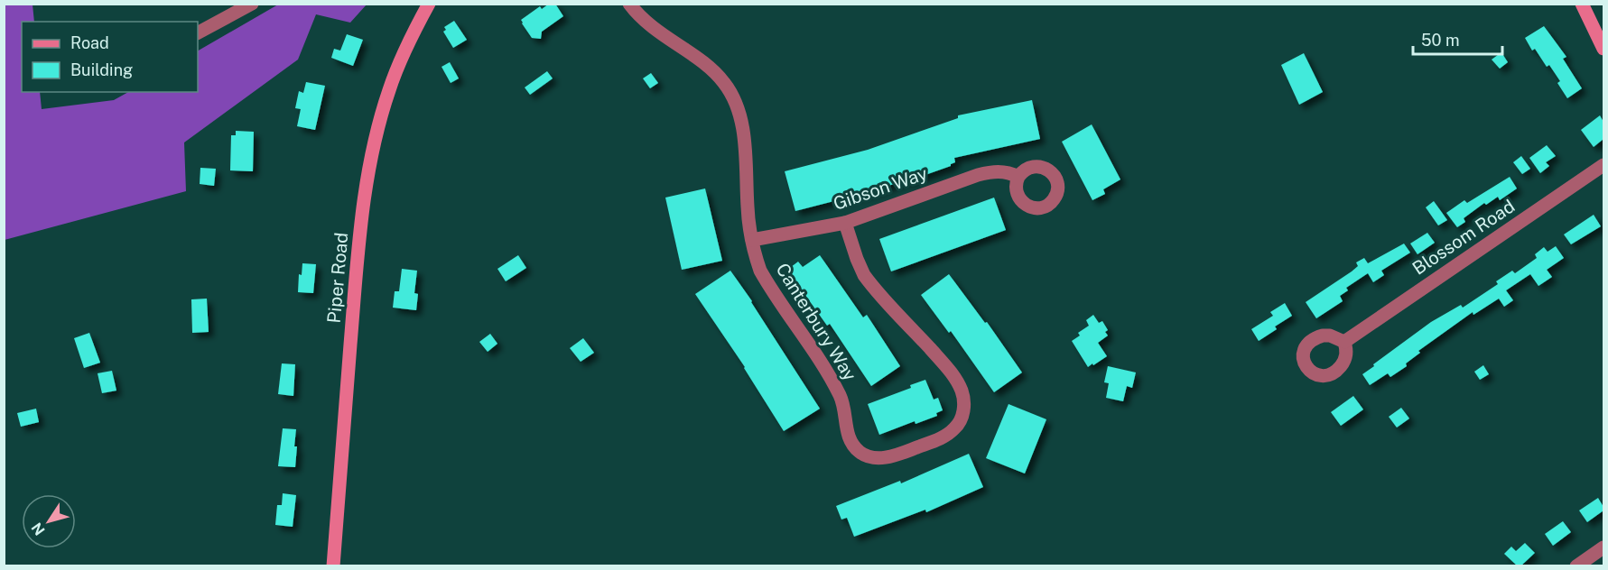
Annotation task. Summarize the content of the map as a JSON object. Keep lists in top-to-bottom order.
{
  "streets": {
    "street": [
      "Gibson Way",
      "Blossom Road",
      "Piper Road",
      "Canterbury Way"
    ]
  },
  "crossings": [
    ["Gibson Way", "Canterbury Way"]
  ],
  "legend": ["Road", "Building"],
  "scale_bar": "50 m",
  "north": "bottom left"
}
